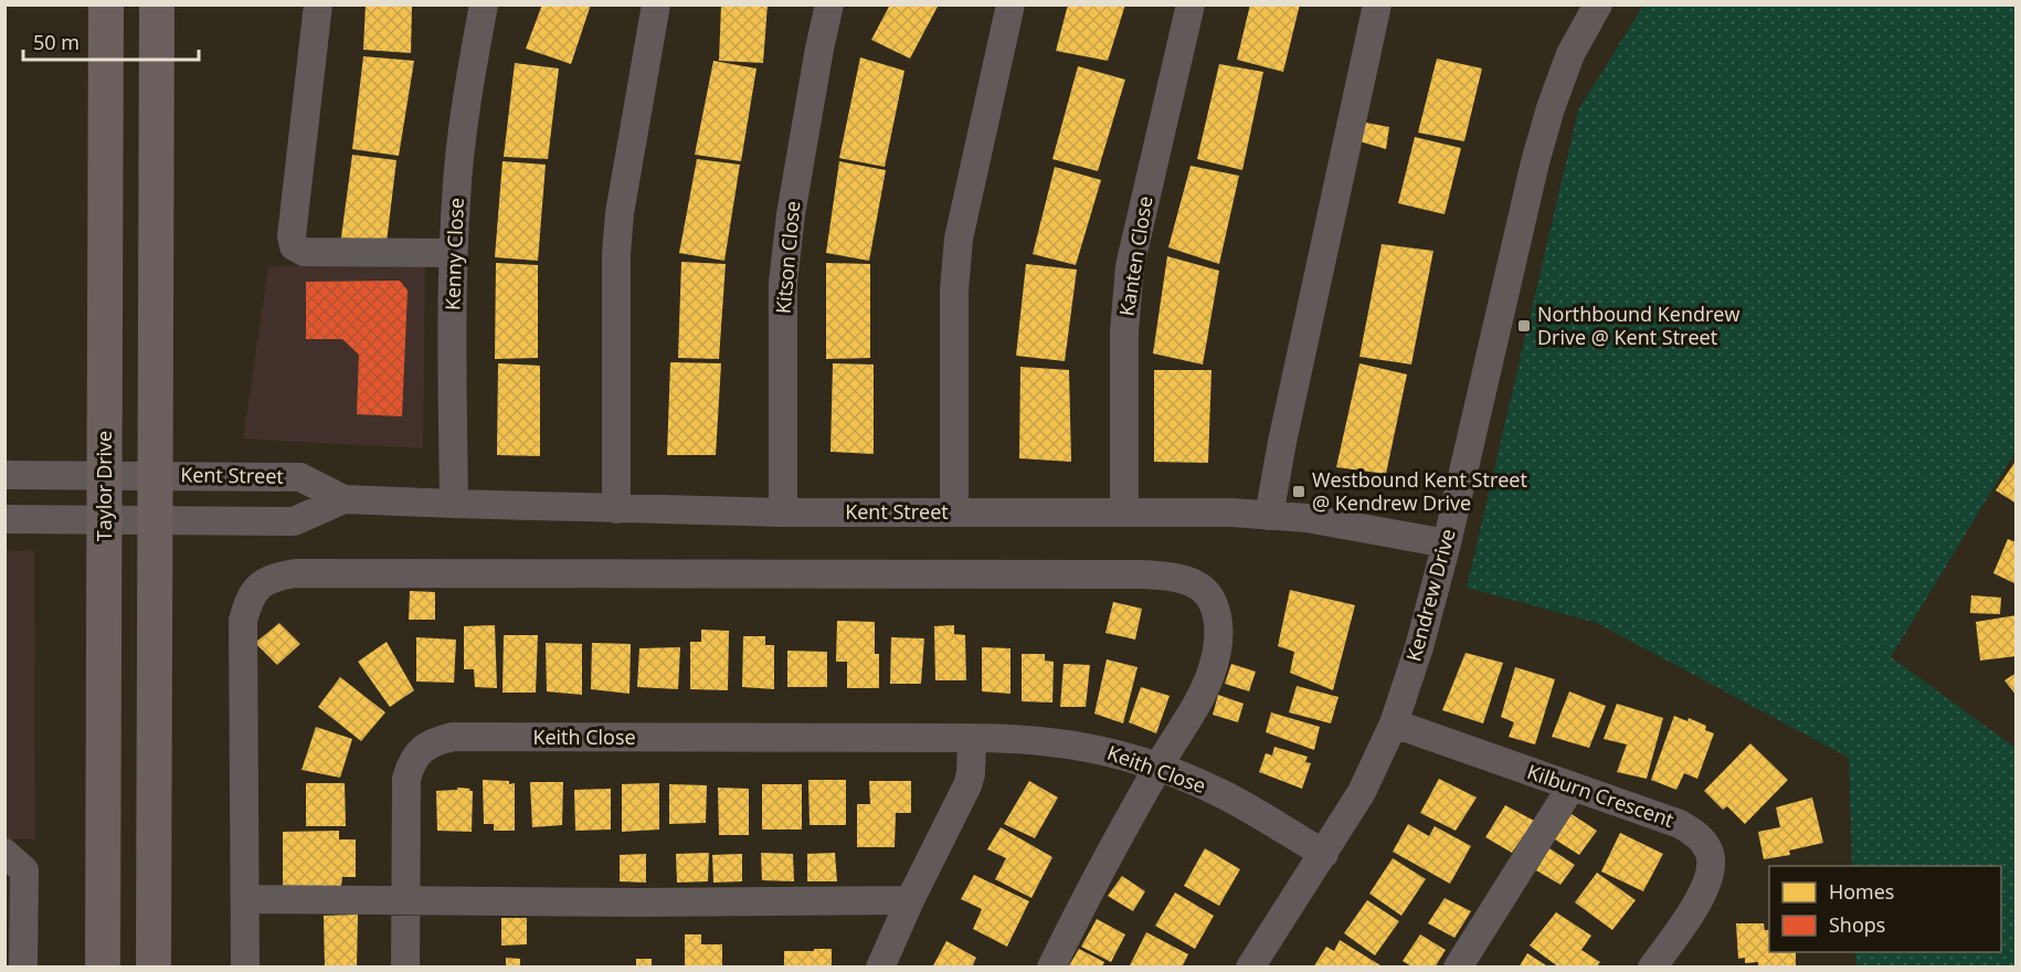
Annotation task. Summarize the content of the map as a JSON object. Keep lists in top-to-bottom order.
{
  "streets": {
    "main road": ["Taylor Drive"],
    "street": [
      "Kenny Close",
      "Kanten Close",
      "Kitson Close",
      "Kent Street",
      "Kendrew Drive",
      "Keith Close",
      "Kilburn Crescent"
    ]
  },
  "crossings": [
    ["Kenny Close", "Kent Street"],
    ["Kanten Close", "Kent Street"],
    ["Kitson Close", "Kent Street"],
    ["Kent Street", "Taylor Drive"],
    ["Kent Street", "Kendrew Drive"],
    ["Kendrew Drive", "Keith Close"],
    ["Kendrew Drive", "Kilburn Crescent"]
  ],
  "places": {
    "transit": ["Northbound Kendrew Drive @ Kent Street", "Westbound Kent Street @ Kendrew Drive"]
  },
  "legend": ["Homes", "Shops"],
  "scale_bar": "50 m"
}
